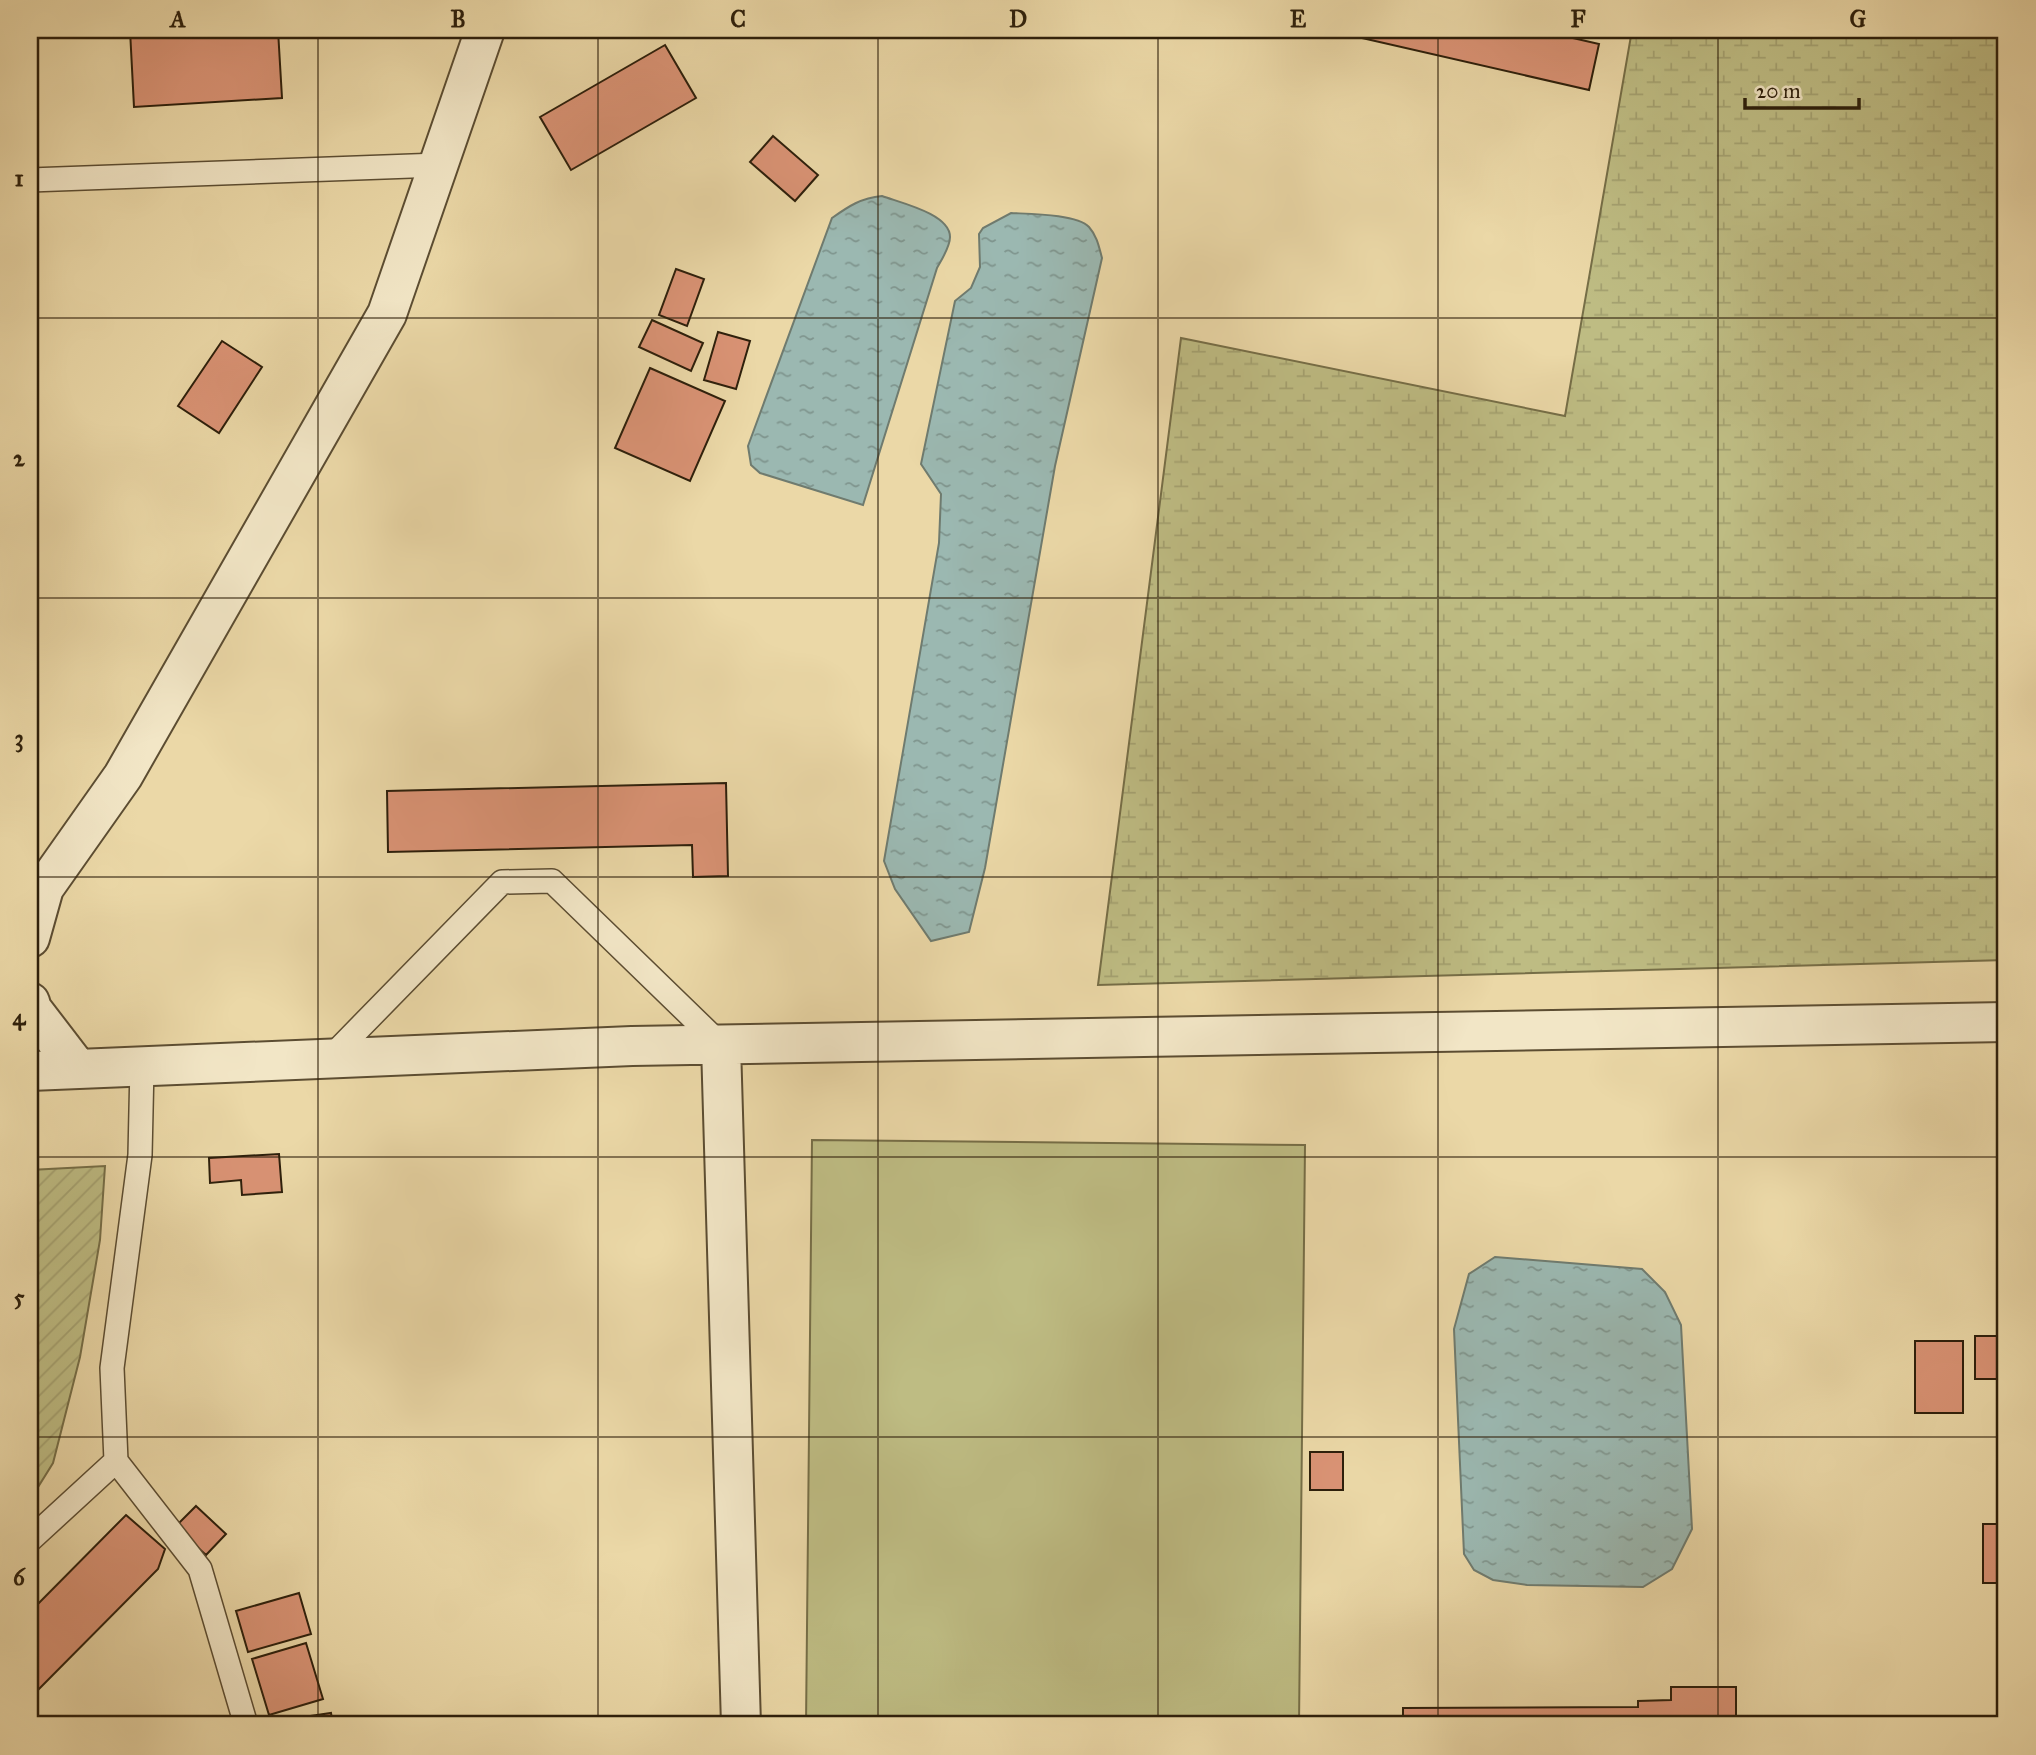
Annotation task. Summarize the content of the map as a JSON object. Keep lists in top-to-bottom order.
{
  "scale_bar": "20 m",
  "grid": {
    "columns": [
      "A",
      "B",
      "C",
      "D",
      "E",
      "F",
      "G"
    ],
    "rows": [
      "1",
      "2",
      "3",
      "4",
      "5",
      "6"
    ]
  }
}
